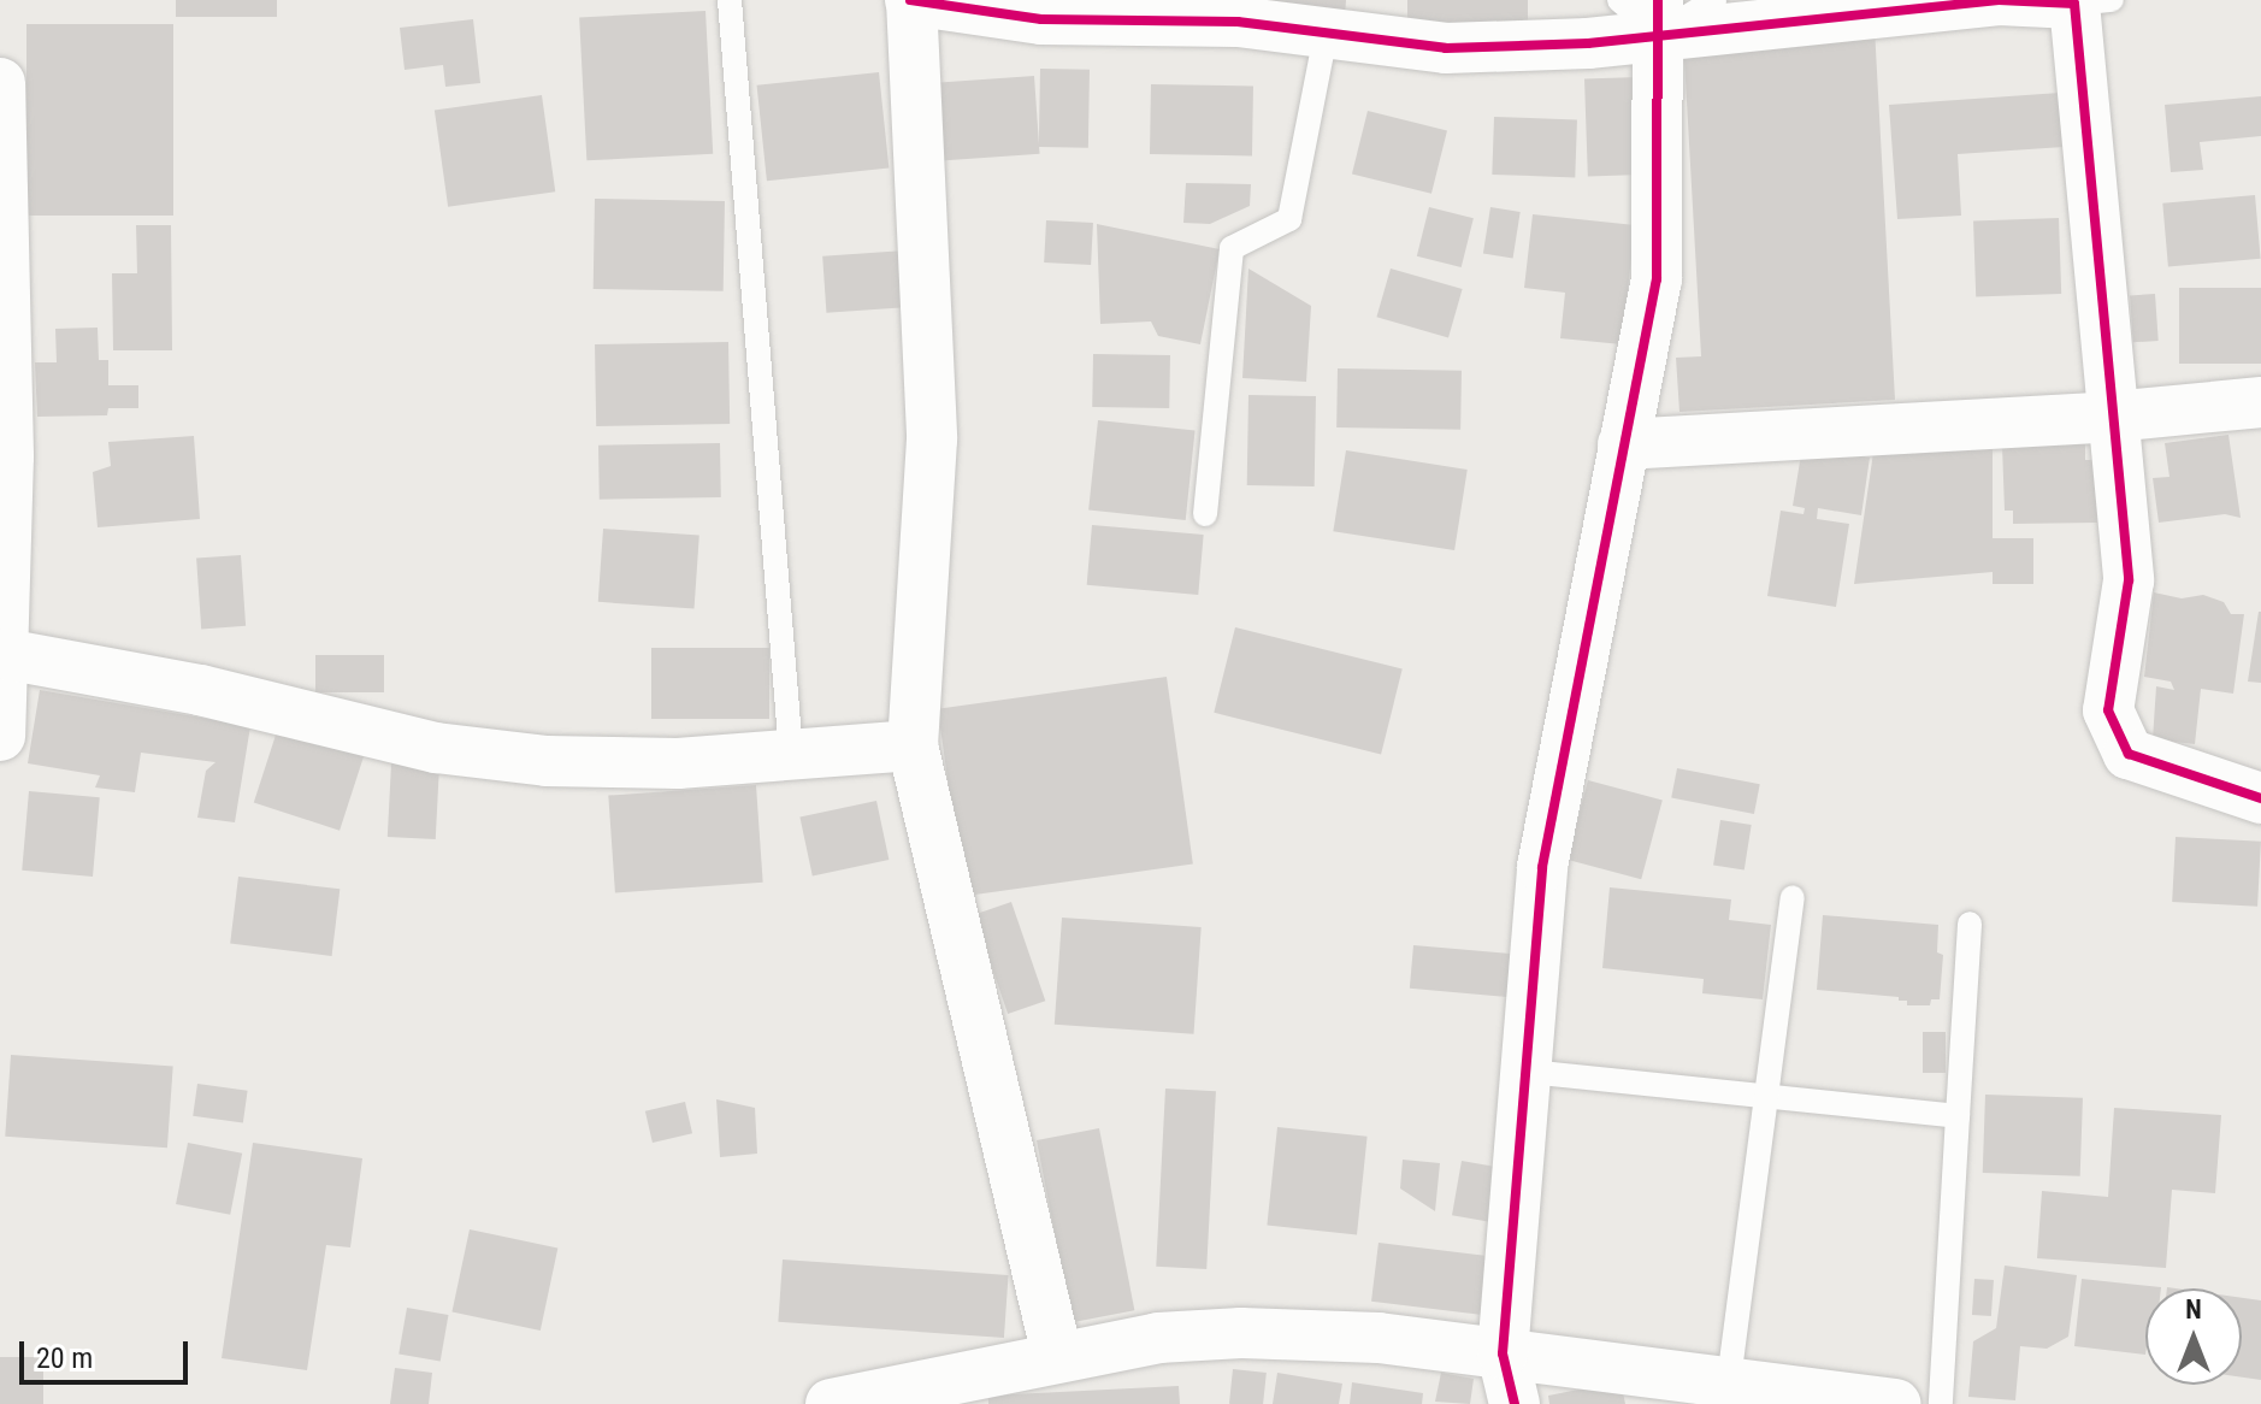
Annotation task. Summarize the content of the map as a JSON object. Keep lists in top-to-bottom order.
{
  "scale_bar": "20 m",
  "north": "top"
}
